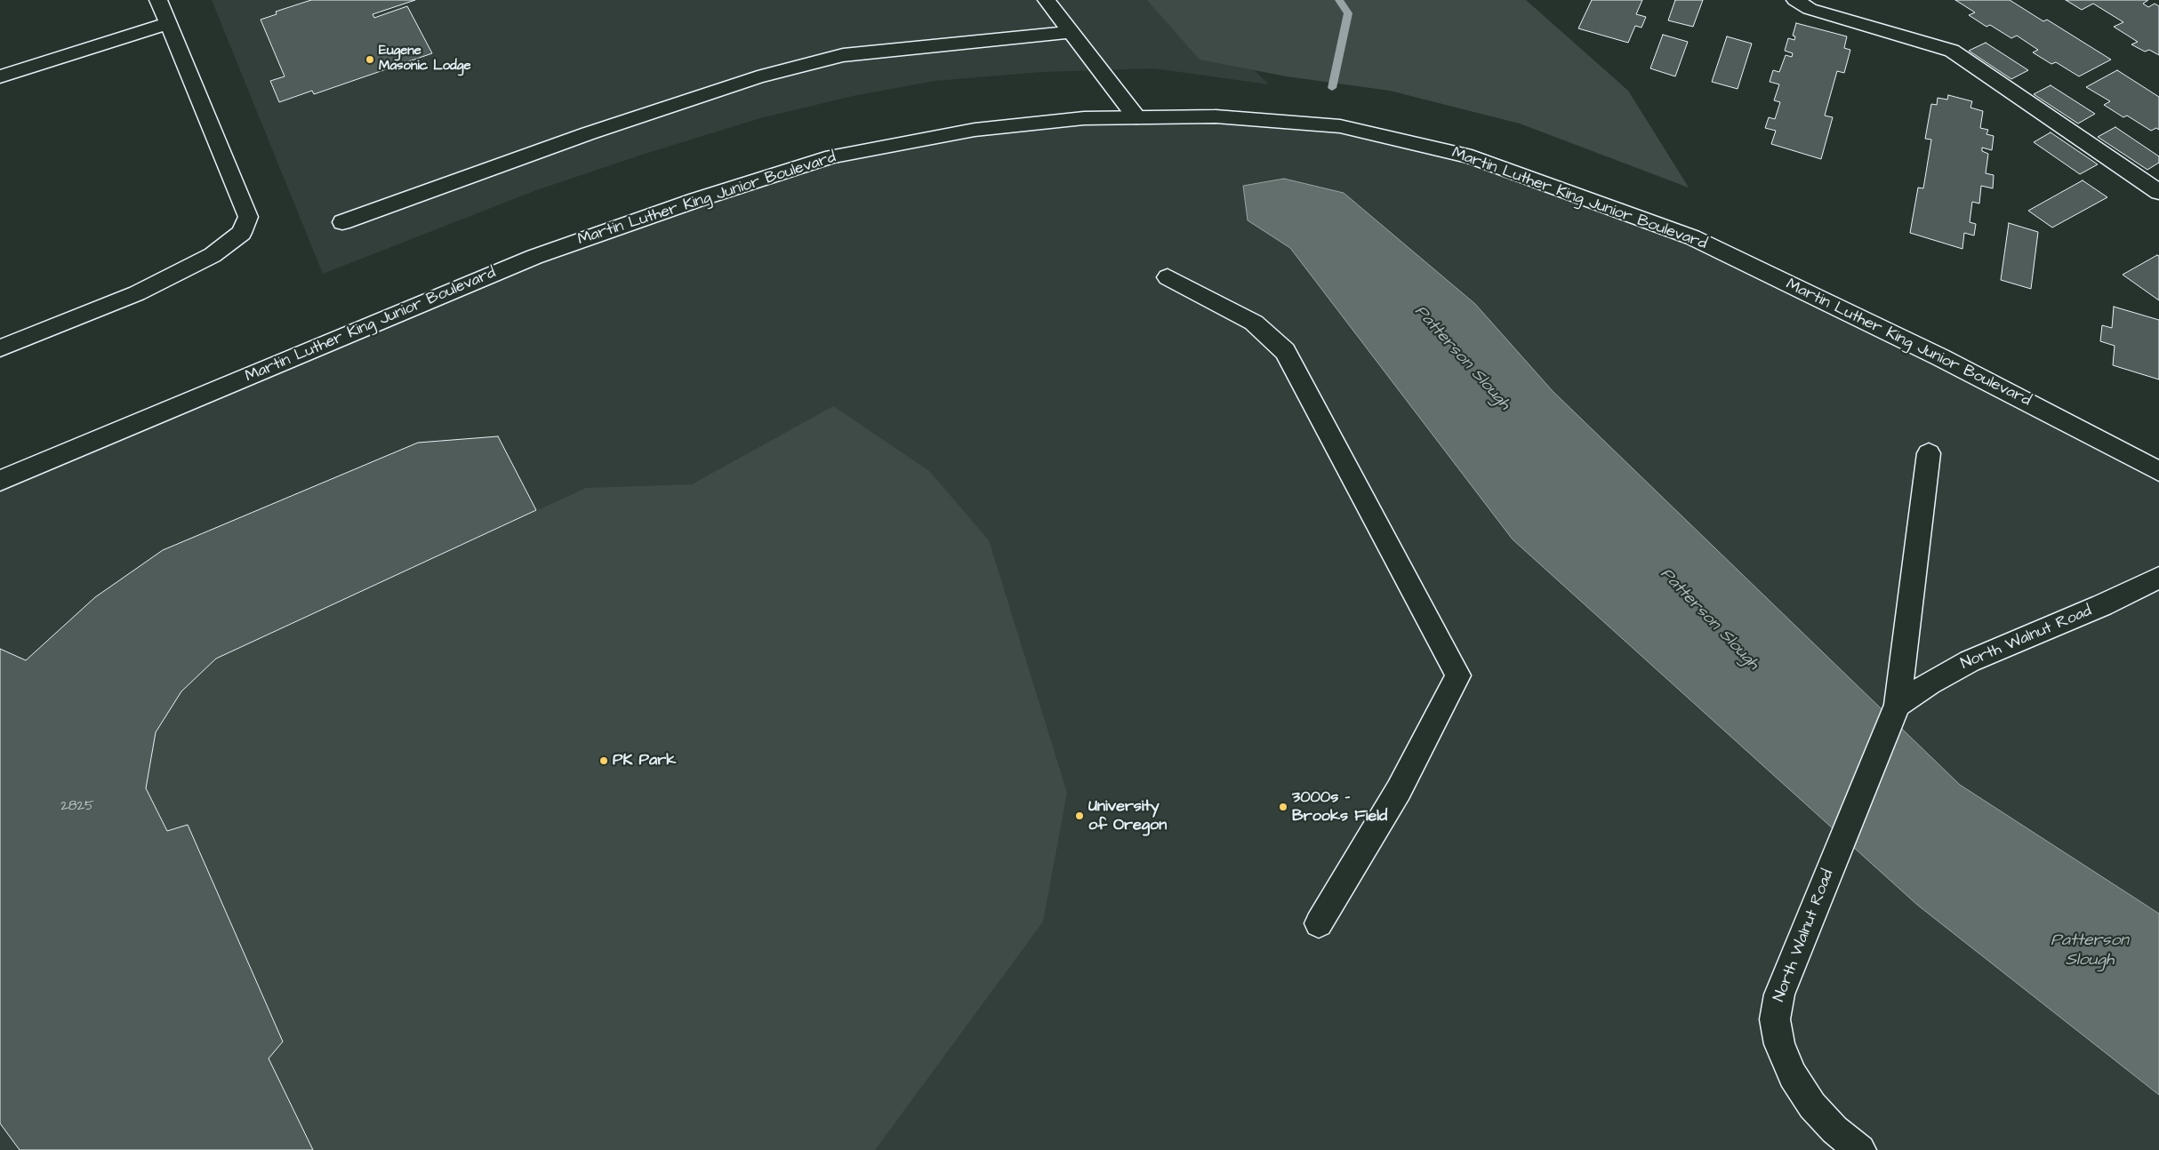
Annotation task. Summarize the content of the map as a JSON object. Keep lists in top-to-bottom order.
{
  "streets": {
    "main road": ["Martin Luther King Junior Boulevard", "North Walnut Road"]
  },
  "water": ["Patterson Slough"],
  "places": [
    "Eugene Masonic Lodge",
    "PK Park",
    "3000s - Brooks Field",
    "University of Oregon"
  ],
  "house_numbers": ["2825"]
}
